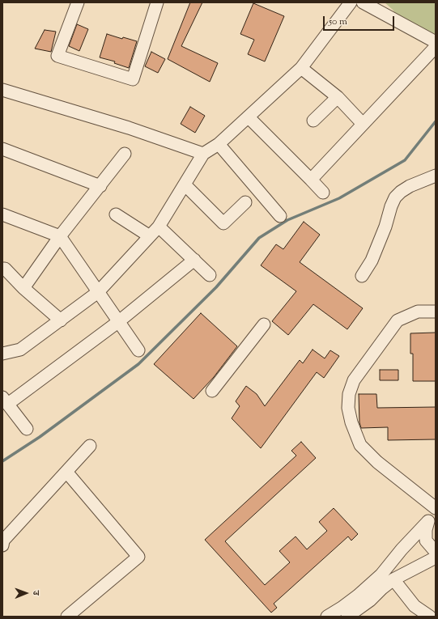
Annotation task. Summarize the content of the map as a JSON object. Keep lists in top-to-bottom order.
{
  "scale_bar": "50 m",
  "north": "right"
}
